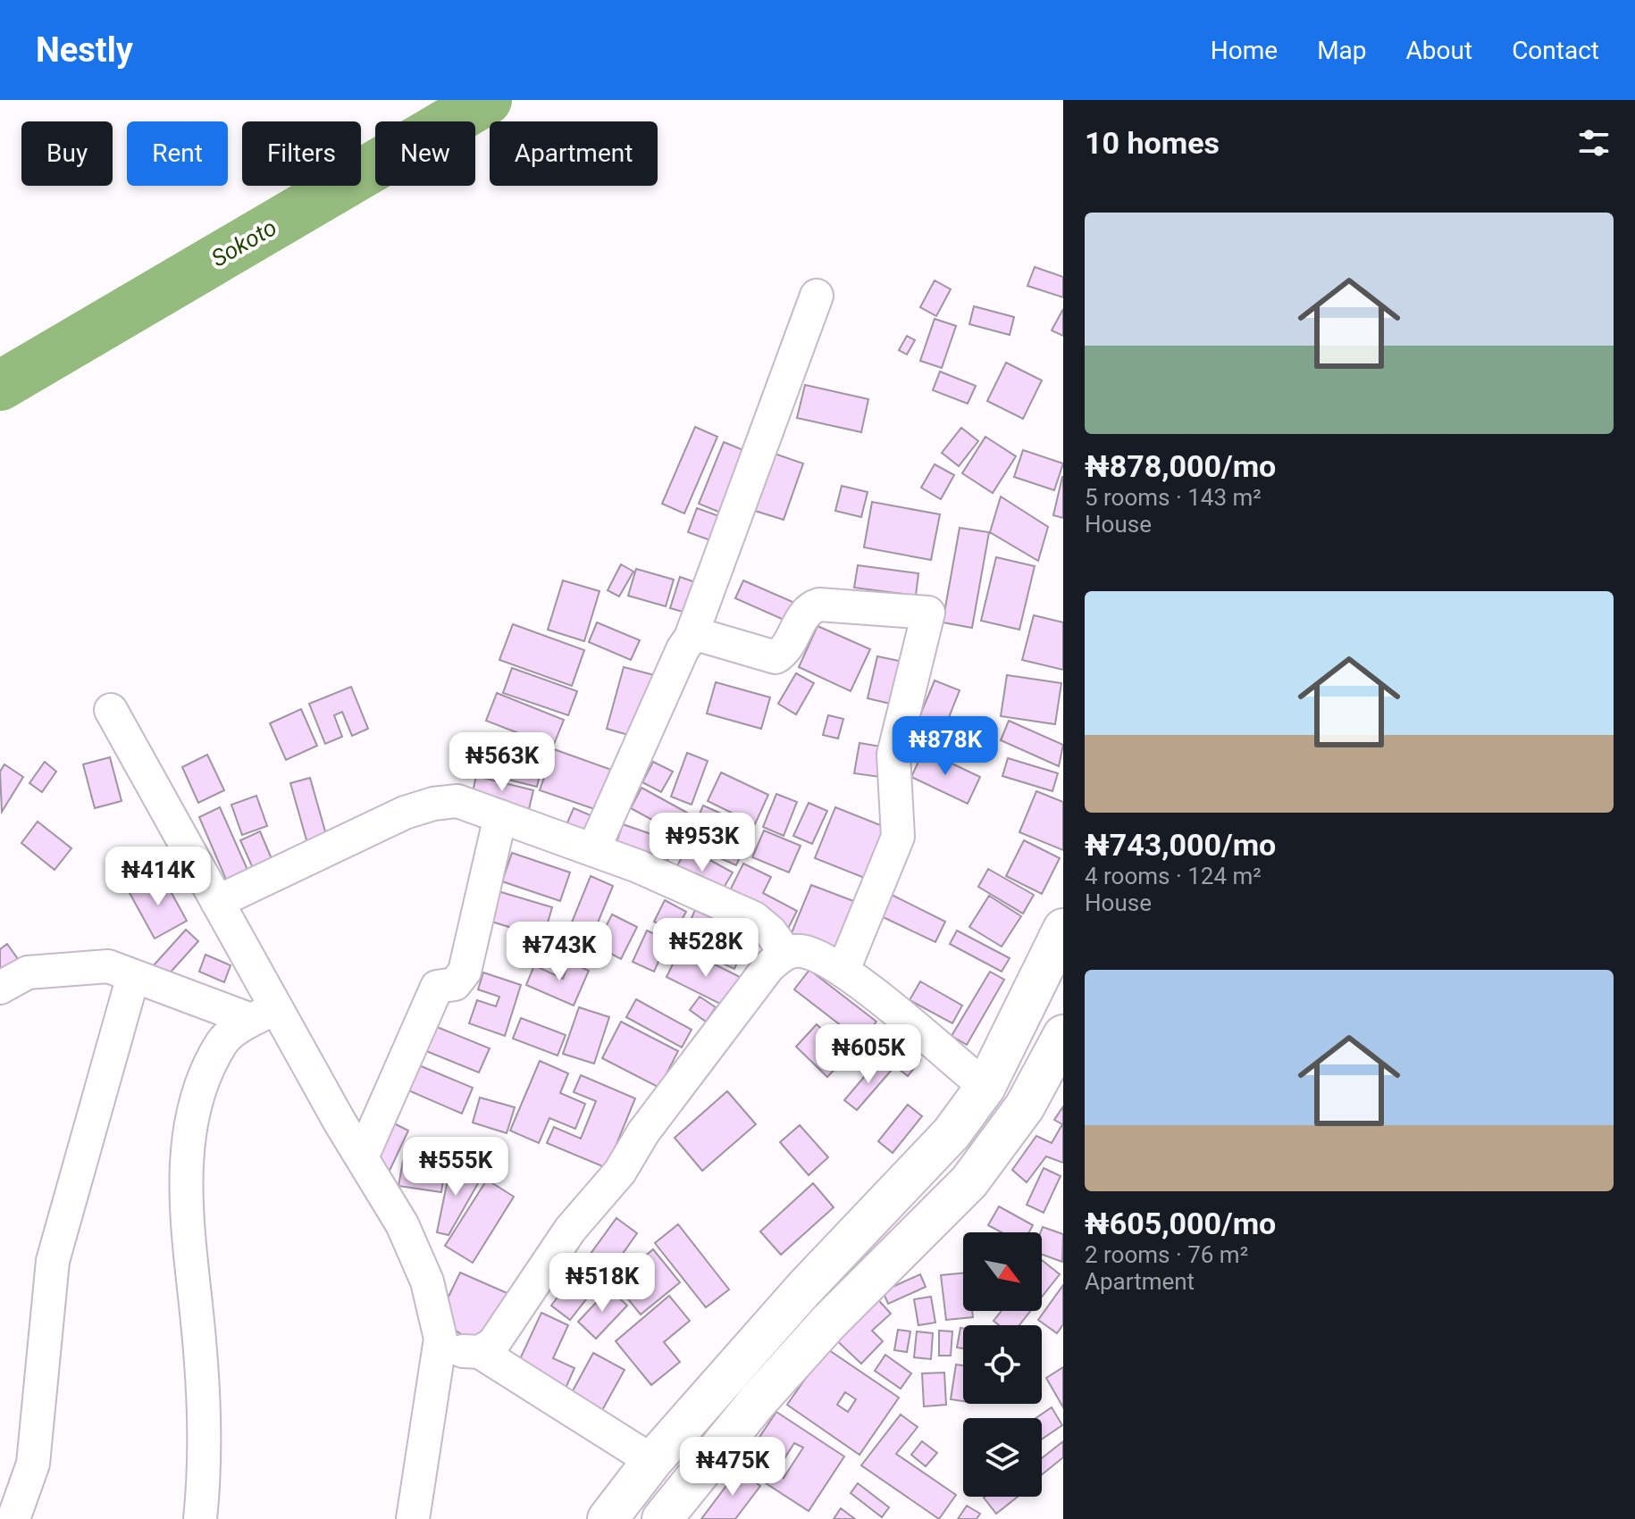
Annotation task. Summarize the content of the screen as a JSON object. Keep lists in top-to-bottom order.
{
  "water": ["Sokoto"],
  "north": "bottom right",
  "page": {
    "header": "Nestly",
    "nav": [
      "Home",
      "Map",
      "About",
      "Contact"
    ],
    "heading": "10 homes",
    "chip": [
      "Buy",
      "Rent",
      "Filters",
      "New",
      "Apartment"
    ],
    "list": [
      {
        "name": "₦878,000/mo",
        "note": "5 rooms · 143 m² · House"
      },
      {
        "name": "₦743,000/mo",
        "note": "4 rooms · 124 m² · House"
      },
      {
        "name": "₦605,000/mo",
        "note": "2 rooms · 76 m² · Apartment"
      }
    ],
    "price": [
      "₦878K",
      "₦563K",
      "₦953K",
      "₦414K",
      "₦528K",
      "₦743K",
      "₦605K",
      "₦555K",
      "₦518K",
      "₦475K"
    ]
  }
}
